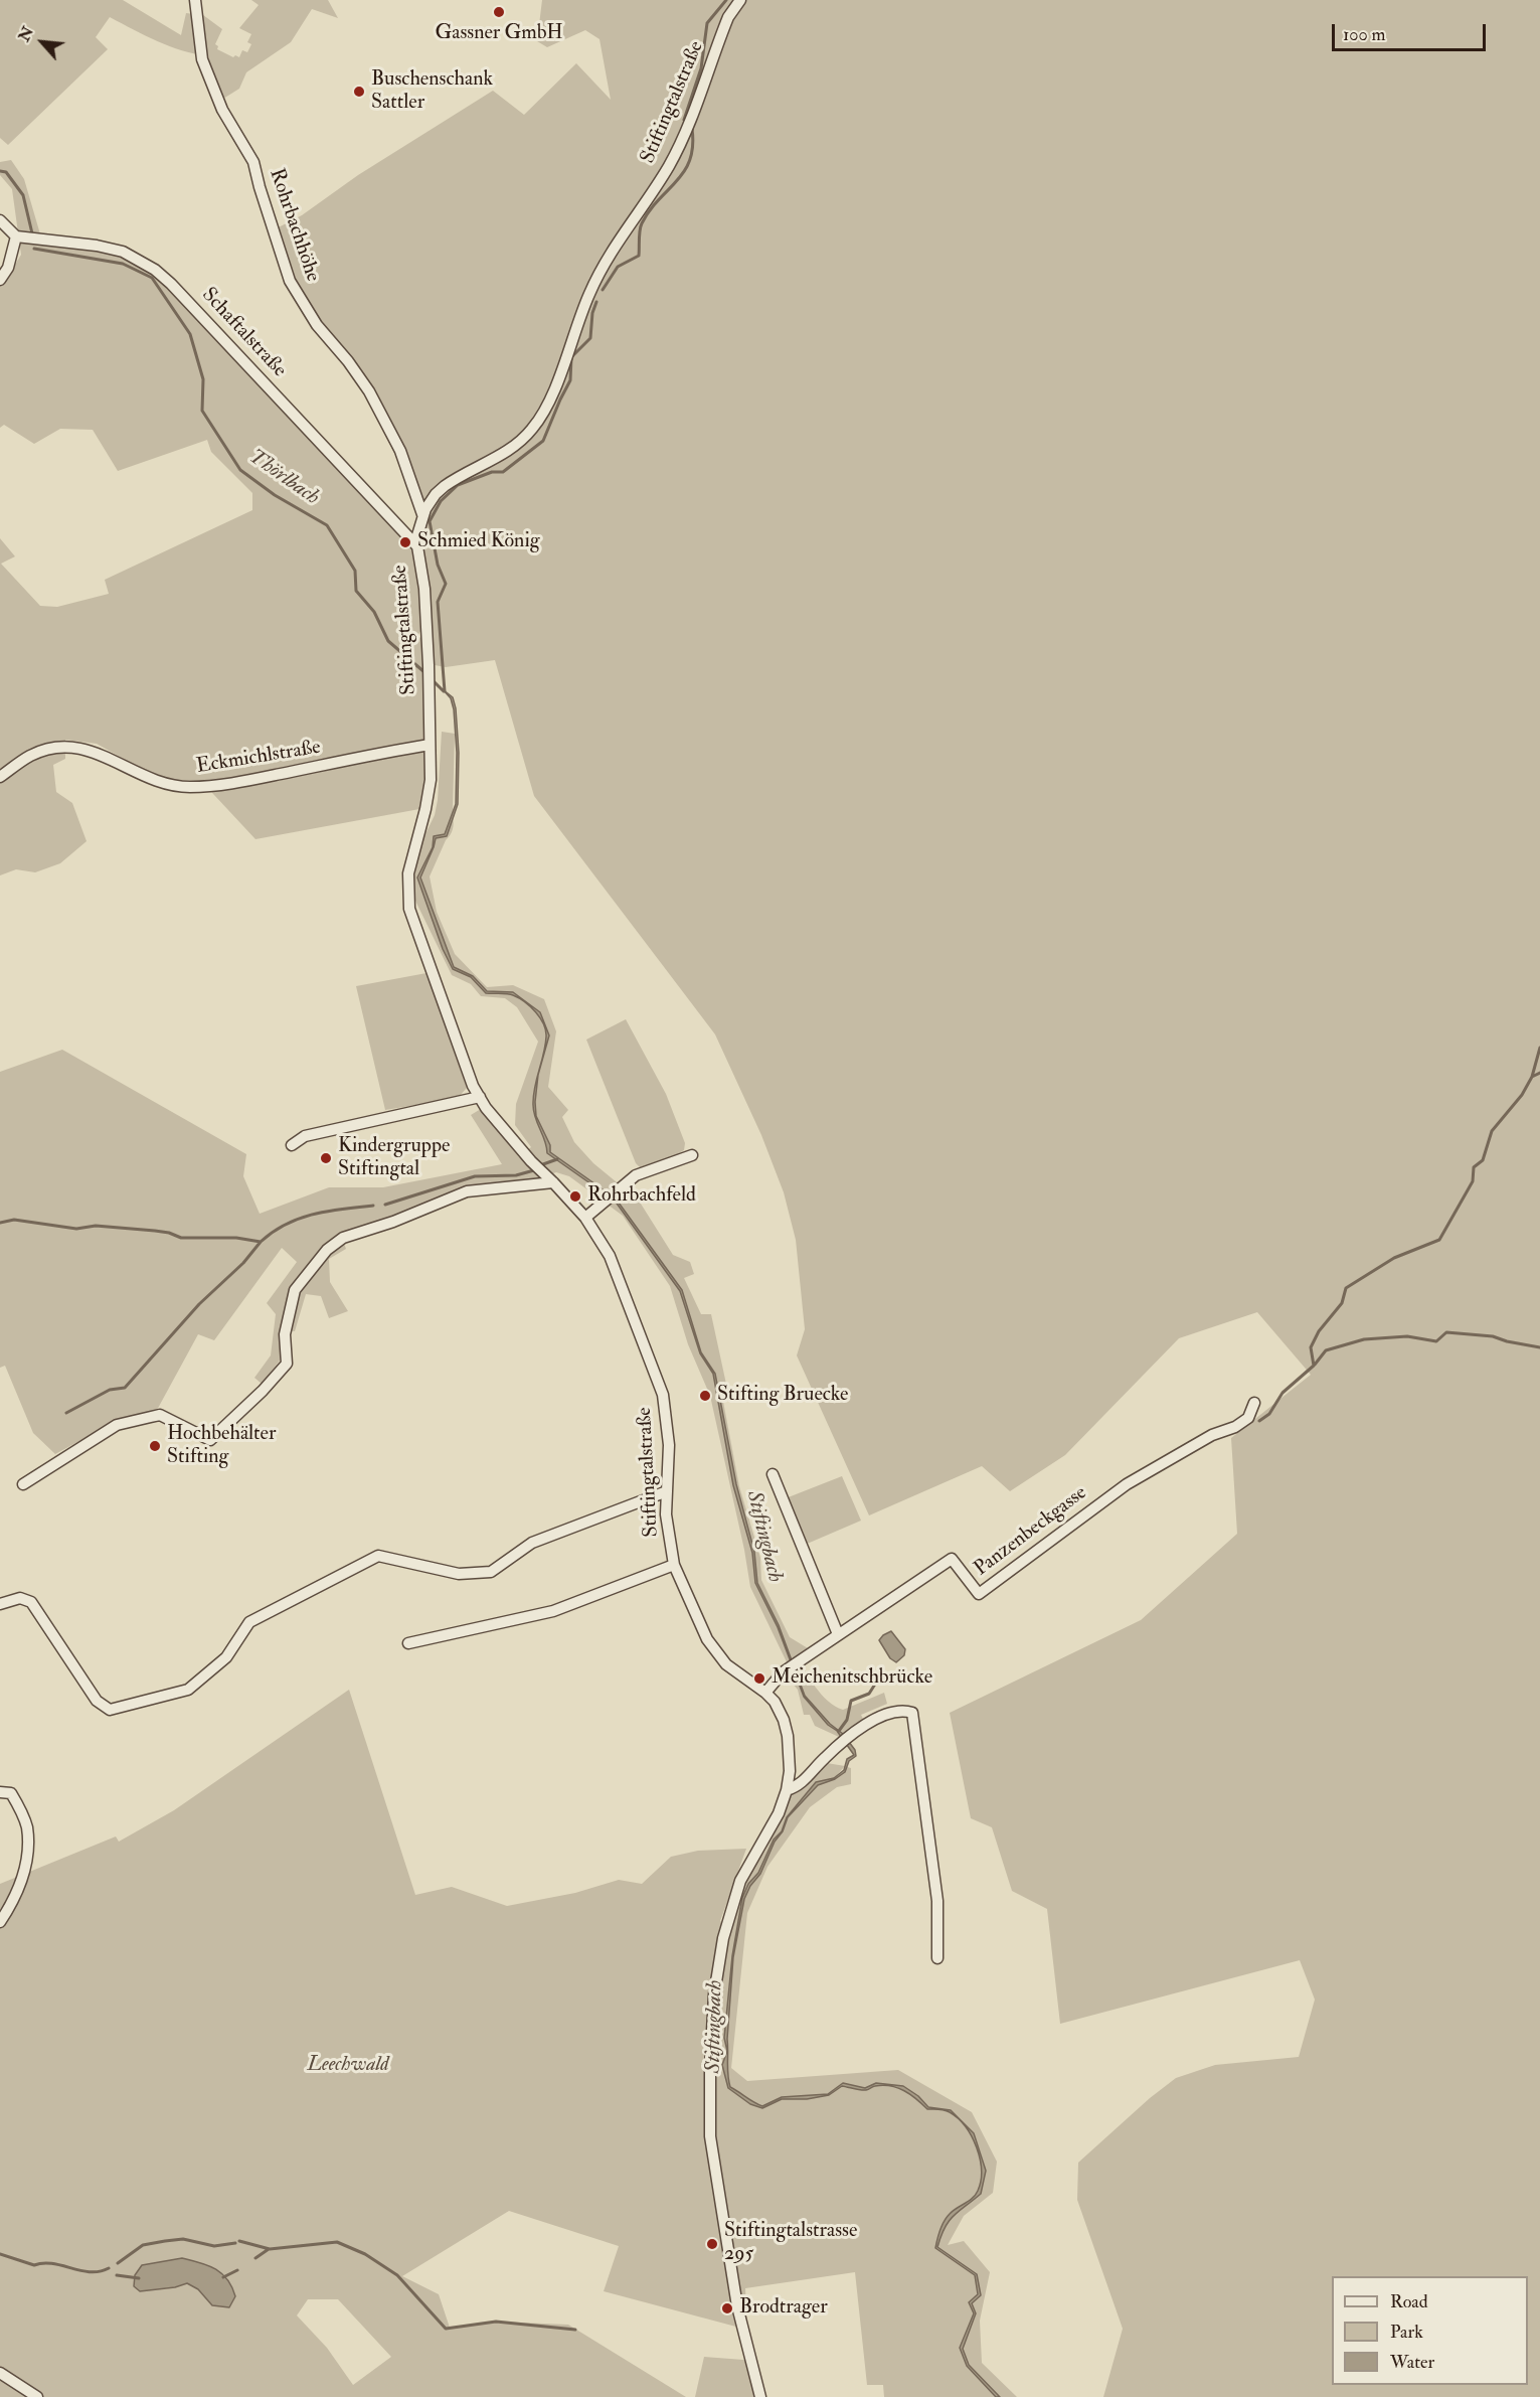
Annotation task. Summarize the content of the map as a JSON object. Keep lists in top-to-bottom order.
{
  "streets": {
    "street": [
      "Stiftingtalstraße",
      "Rohrbachhöhe",
      "Schaftalstraße",
      "Eckmichlstraße",
      "Panzenbeckgasse"
    ]
  },
  "crossings": [
    ["Stiftingtalstraße", "Rohrbachhöhe"],
    ["Stiftingtalstraße", "Schaftalstraße"],
    ["Stiftingtalstraße", "Eckmichlstraße"],
    ["Stiftingtalstraße", "Panzenbeckgasse"]
  ],
  "water": ["Thörlbach", "Stiftingbach"],
  "parks": ["Leechwald"],
  "places": [
    "Gassner GmbH",
    "Buschenschank Sattler",
    "Schmied König",
    "Kindergruppe Stiftingtal",
    "Rohrbachfeld",
    "Stifting Bruecke",
    "Hochbehälter Stifting",
    "Meichenitschbrücke",
    "Stiftingtalstrasse 295",
    "Brodtrager"
  ],
  "legend": ["Road", "Park", "Water"],
  "scale_bar": "100 m",
  "north": "top left"
}
